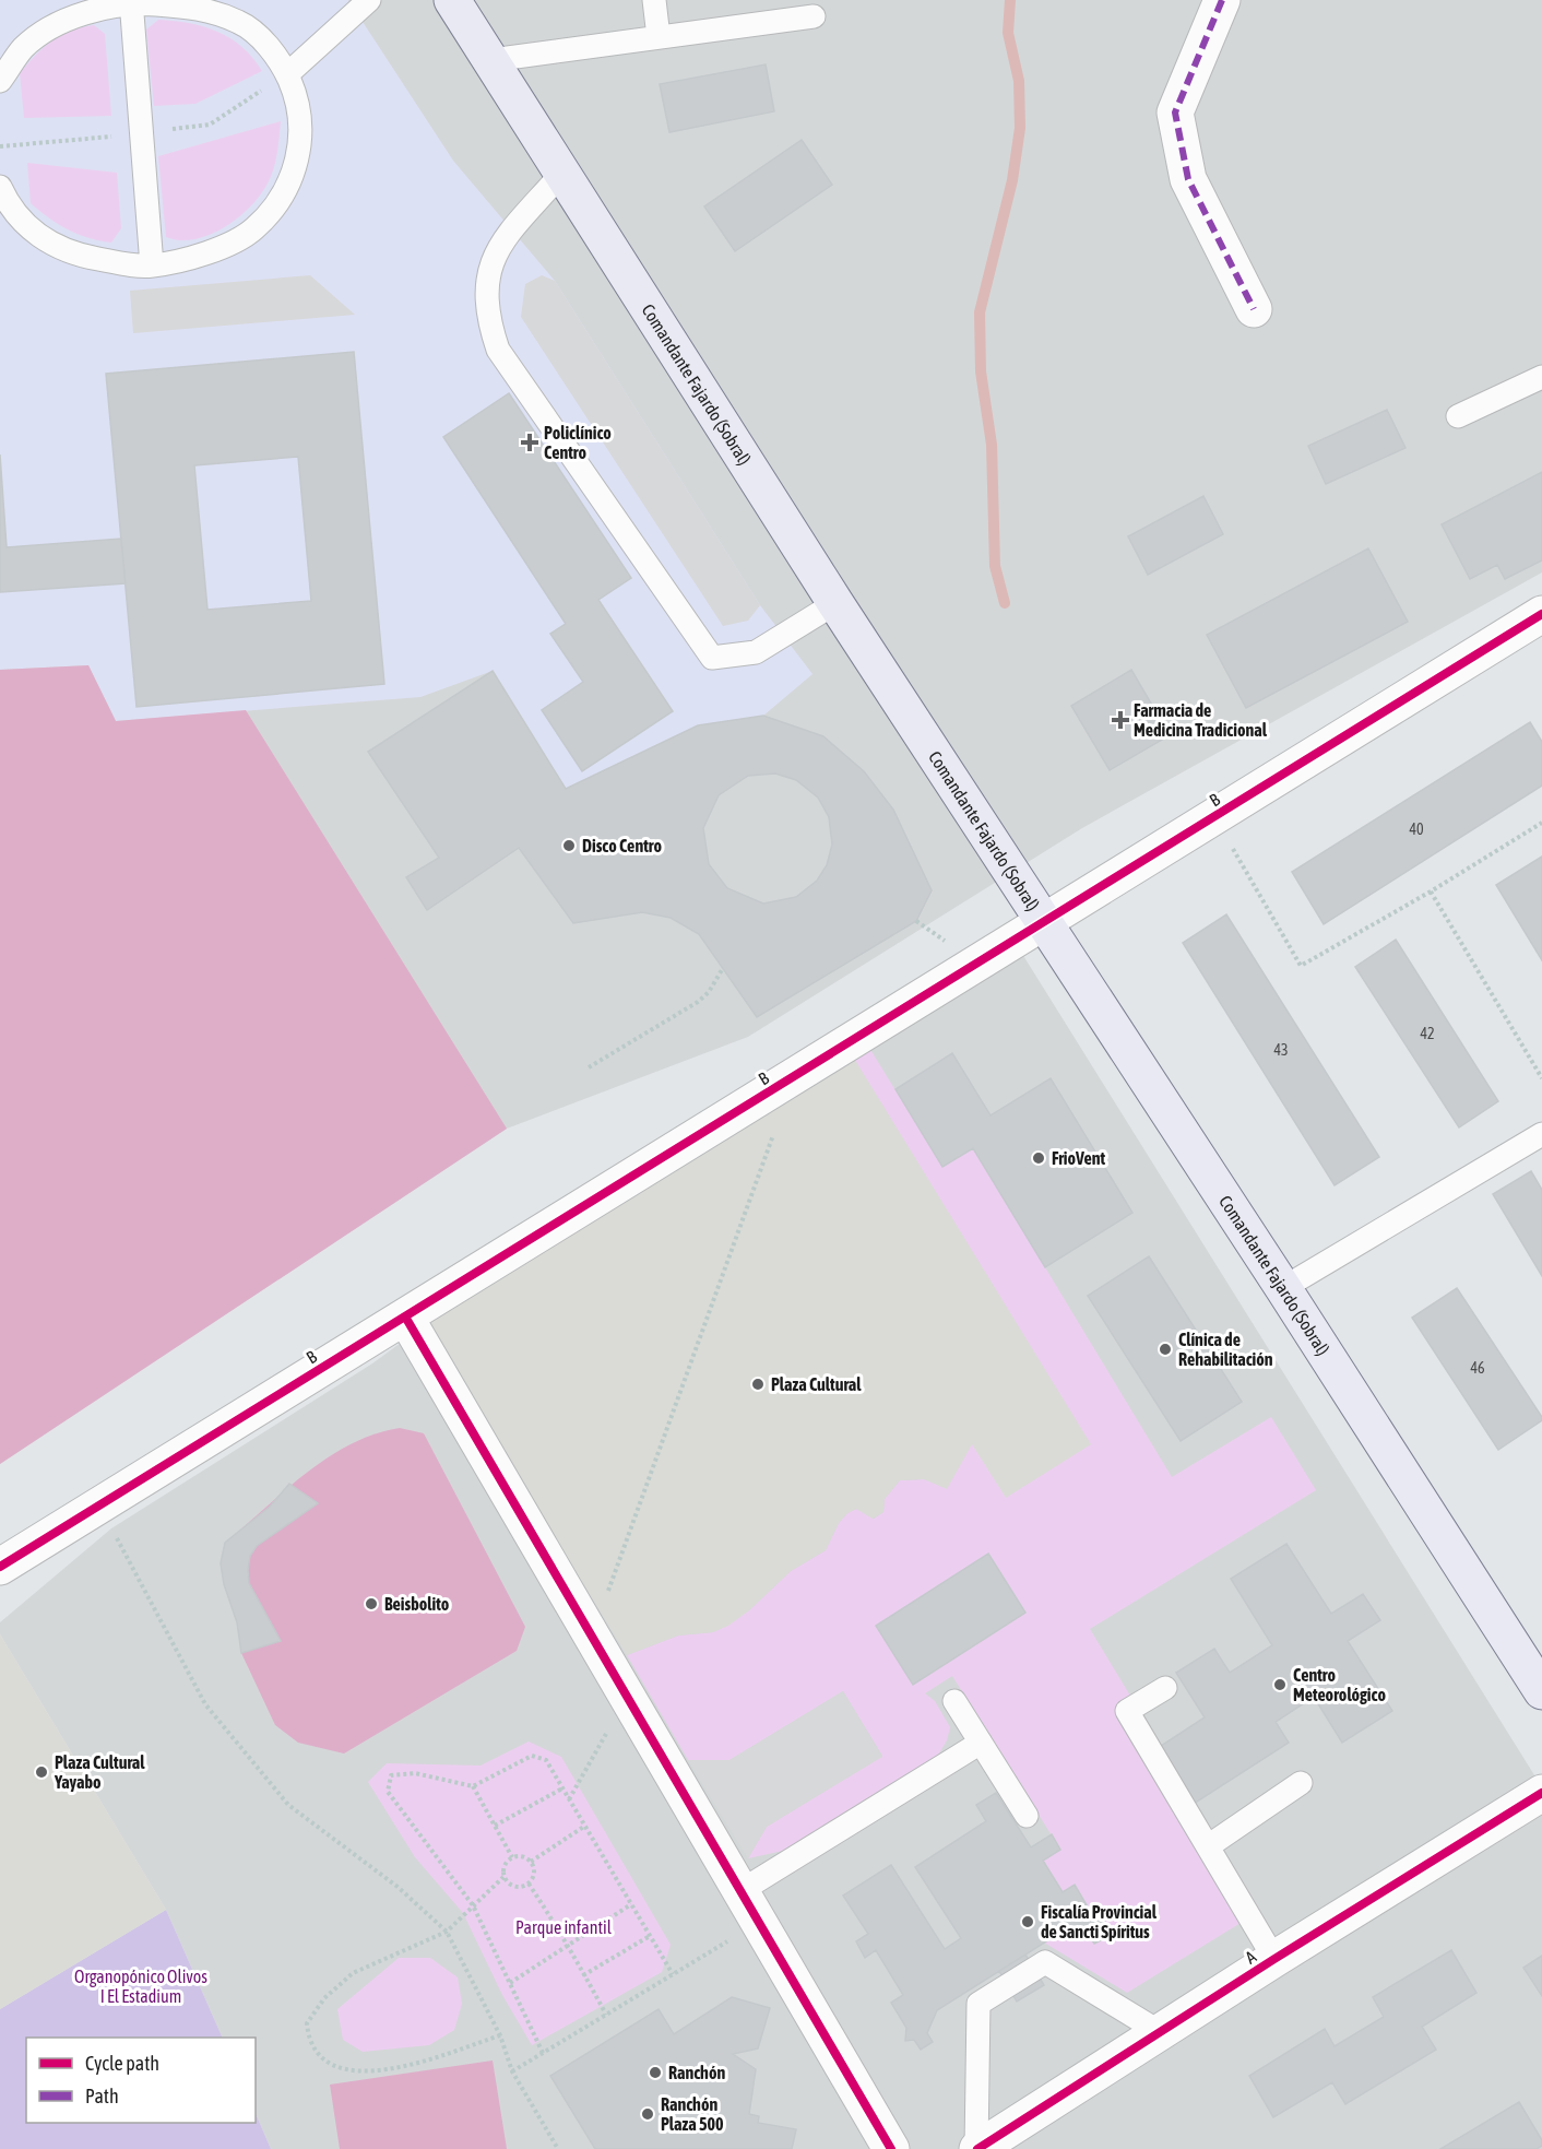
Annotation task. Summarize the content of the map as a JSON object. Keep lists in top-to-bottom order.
{
  "streets": {
    "main road": ["Comandante Fajardo (Sobral)"],
    "street": ["B", "A"]
  },
  "crossings": [
    ["Comandante Fajardo (Sobral)", "B"]
  ],
  "parks": ["Parque infantil", "Organopónico Olivos I El Estadium"],
  "places": {
    "health": ["Policlínico Centro", "Farmacia de Medicina Tradicional"],
    "other": [
      "Disco Centro",
      "FrioVent",
      "Clínica de Rehabilitación",
      "Plaza Cultural",
      "Beisbolito",
      "Centro Meteorológico",
      "Plaza Cultural Yayabo",
      "Fiscalía Provincial de Sancti Spíritus",
      "Ranchón",
      "Ranchón Plaza 500"
    ]
  },
  "house_numbers": [
    "40",
    "42",
    "43",
    "46"
  ],
  "legend": ["Cycle path", "Path"]
}
